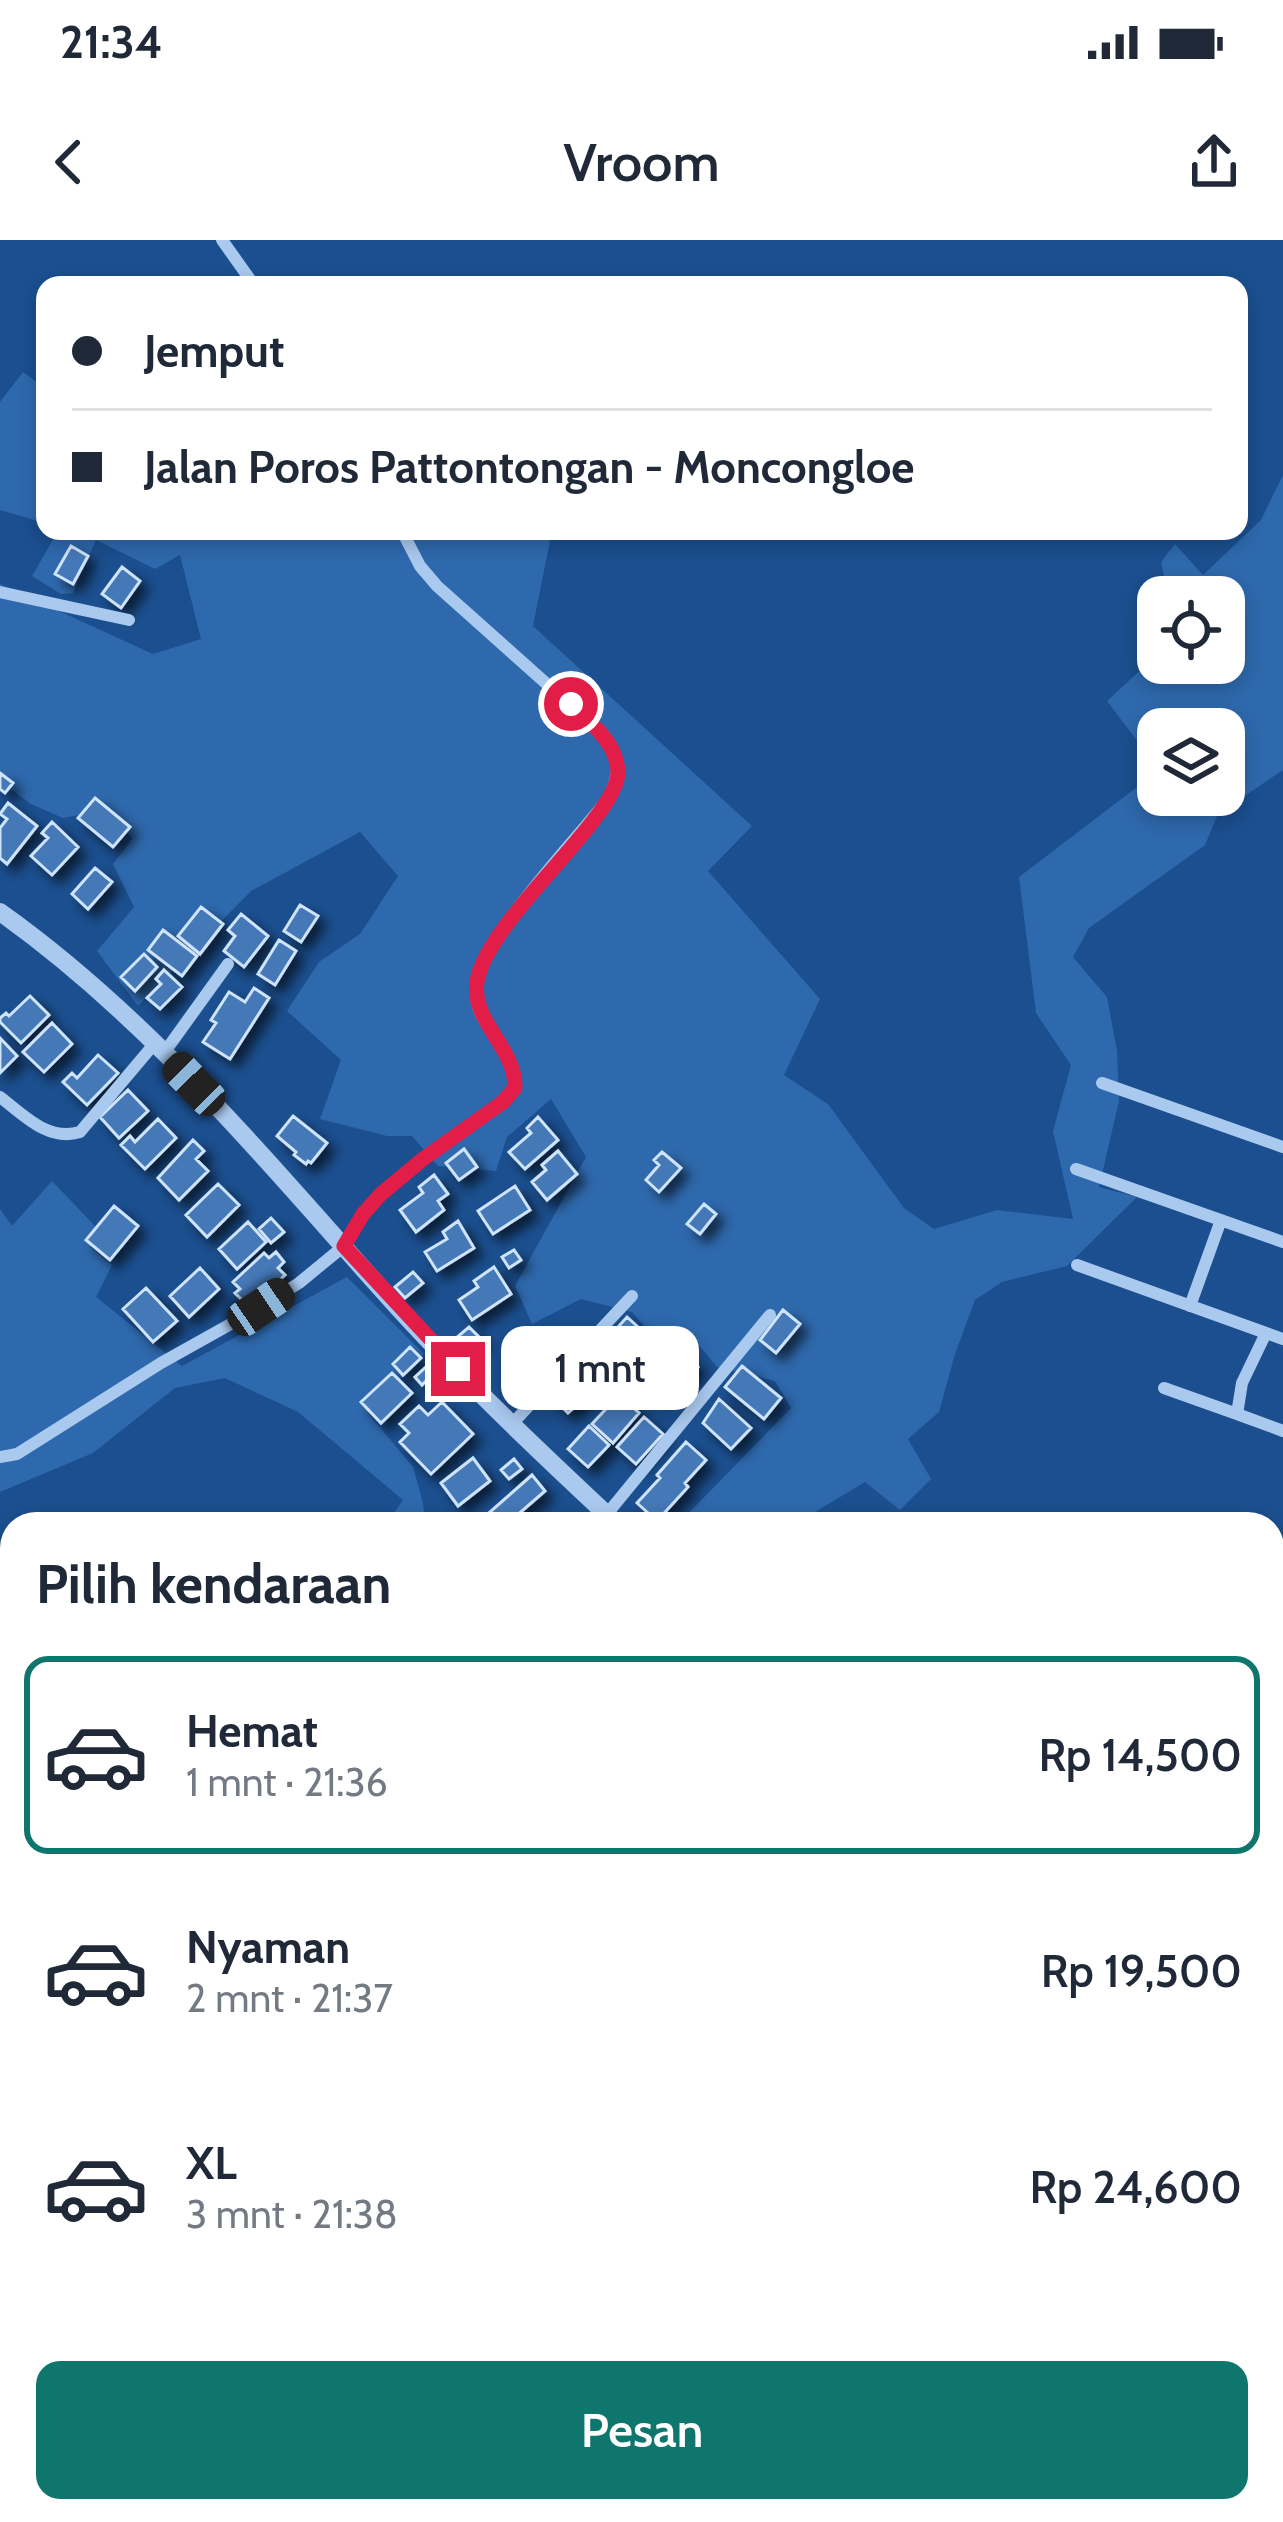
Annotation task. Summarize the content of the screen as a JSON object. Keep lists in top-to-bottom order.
{
  "page": {
    "status": "21:34",
    "header": "Vroom",
    "banner": ["Jemput", "Jalan Poros Pattontongan - Moncongloe"],
    "bubble": "1 mnt",
    "heading": "Pilih kendaraan",
    "list": [
      {
        "name": "Hemat",
        "note": "1 mnt · 21:36",
        "value": "Rp 14,500"
      },
      {
        "name": "Nyaman",
        "note": "2 mnt · 21:37",
        "value": "Rp 19,500"
      },
      {
        "name": "XL",
        "note": "3 mnt · 21:38",
        "value": "Rp 24,600"
      }
    ],
    "buttons": "Pesan"
  }
}
